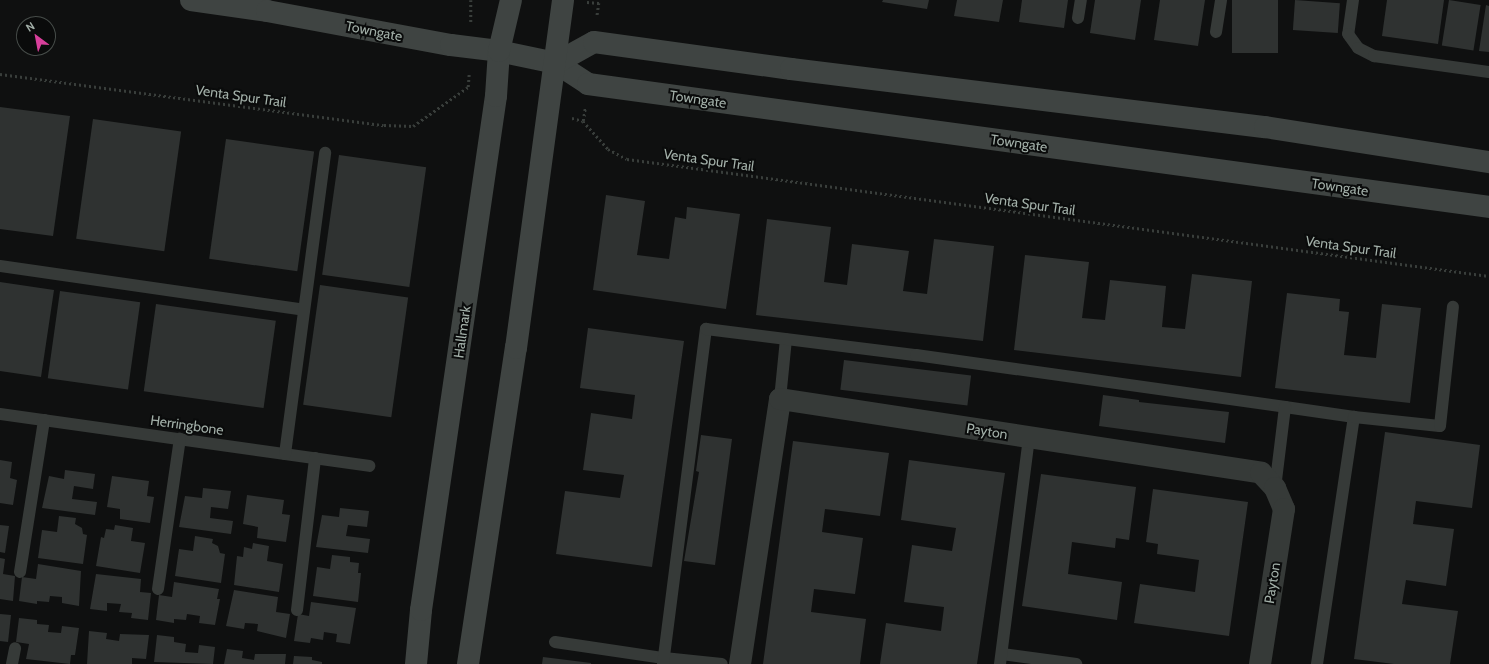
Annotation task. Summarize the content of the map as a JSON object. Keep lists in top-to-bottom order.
{
  "streets": {
    "street": ["Towngate", "Hallmark", "Payton"],
    "lane": ["Herringbone"],
    "path": ["Venta Spur Trail"]
  },
  "crossings": [
    ["Towngate", "Hallmark"]
  ],
  "north": "top left"
}
